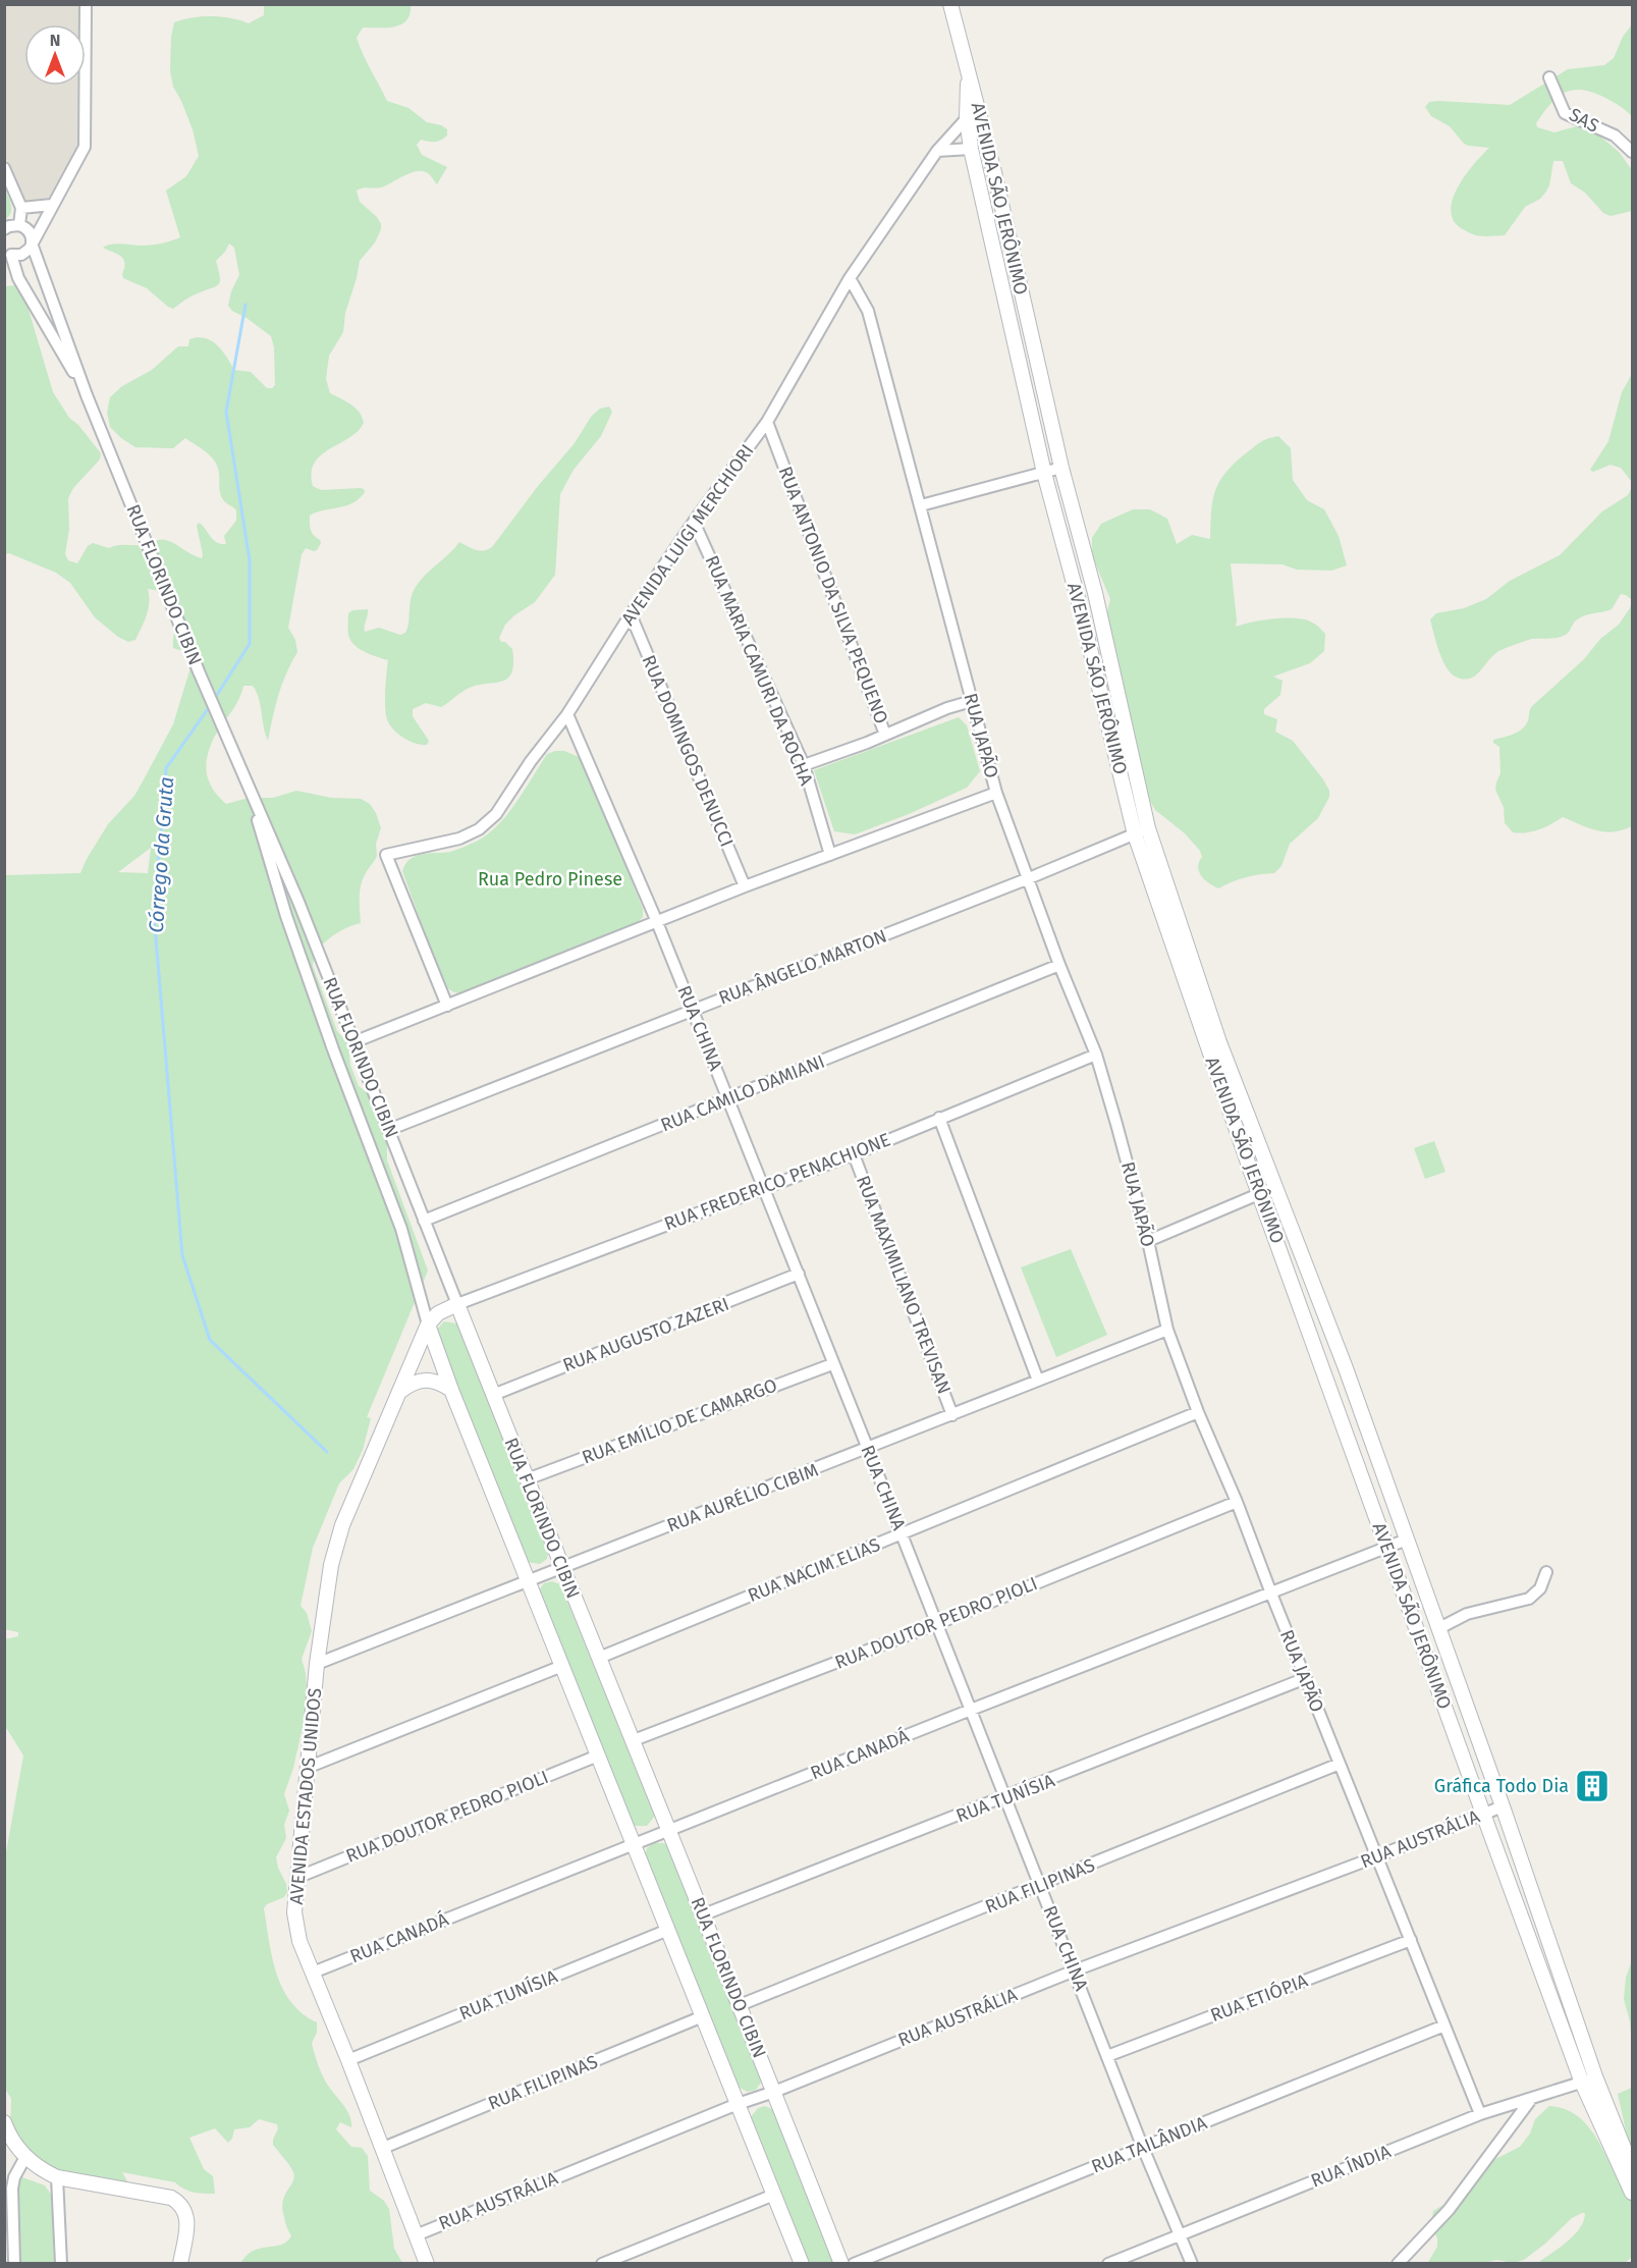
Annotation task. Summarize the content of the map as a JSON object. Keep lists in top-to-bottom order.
{
  "streets": {
    "street": [
      "SAS",
      "AVENIDA SÃO JERÔNIMO",
      "AVENIDA LUIGI MERCHIORI",
      "RUA FLORINDO CIBIN",
      "RUA ANTONIO DA SILVA PEQUENO",
      "RUA MARIA CAMURI DA ROCHA",
      "RUA JAPÃO",
      "RUA DOMINGOS DENUCCI",
      "RUA ÂNGELO MARTON",
      "RUA CHINA",
      "RUA CAMILO DAMIANI",
      "RUA FREDERICO PENACHIONE",
      "RUA MAXIMILIANO TREVISAN",
      "RUA AUGUSTO ZAZERI",
      "RUA EMÍLIO DE CAMARGO",
      "RUA AURÉLIO CIBIM",
      "RUA NACIM ELIAS",
      "RUA DOUTOR PEDRO PIOLI",
      "RUA CANADÁ",
      "AVENIDA ESTADOS UNIDOS",
      "RUA TUNÍSIA",
      "RUA AUSTRÁLIA",
      "RUA FILIPINAS",
      "RUA ETIÓPIA",
      "RUA TAILÂNDIA",
      "RUA ÍNDIA"
    ]
  },
  "crossings": [
    ["AVENIDA SÃO JERÔNIMO", "AVENIDA LUIGI MERCHIORI"],
    ["AVENIDA SÃO JERÔNIMO", "RUA ÂNGELO MARTON"],
    ["AVENIDA SÃO JERÔNIMO", "RUA CANADÁ"],
    ["AVENIDA SÃO JERÔNIMO", "RUA AUSTRÁLIA"],
    ["AVENIDA SÃO JERÔNIMO", "RUA ÍNDIA"],
    ["AVENIDA LUIGI MERCHIORI", "RUA ANTONIO DA SILVA PEQUENO"],
    ["AVENIDA LUIGI MERCHIORI", "RUA MARIA CAMURI DA ROCHA"],
    ["AVENIDA LUIGI MERCHIORI", "RUA JAPÃO"],
    ["AVENIDA LUIGI MERCHIORI", "RUA DOMINGOS DENUCCI"],
    ["AVENIDA LUIGI MERCHIORI", "RUA CHINA"],
    ["RUA FLORINDO CIBIN", "RUA ÂNGELO MARTON"],
    ["RUA FLORINDO CIBIN", "RUA CAMILO DAMIANI"],
    ["RUA FLORINDO CIBIN", "RUA FREDERICO PENACHIONE"],
    ["RUA FLORINDO CIBIN", "RUA AUGUSTO ZAZERI"],
    ["RUA FLORINDO CIBIN", "RUA EMÍLIO DE CAMARGO"],
    ["RUA FLORINDO CIBIN", "RUA AURÉLIO CIBIM"],
    ["RUA FLORINDO CIBIN", "RUA NACIM ELIAS"],
    ["RUA FLORINDO CIBIN", "RUA DOUTOR PEDRO PIOLI"],
    ["RUA FLORINDO CIBIN", "RUA CANADÁ"],
    ["RUA FLORINDO CIBIN", "AVENIDA ESTADOS UNIDOS"],
    ["RUA FLORINDO CIBIN", "RUA TUNÍSIA"],
    ["RUA FLORINDO CIBIN", "RUA AUSTRÁLIA"],
    ["RUA FLORINDO CIBIN", "RUA FILIPINAS"],
    ["RUA JAPÃO", "RUA ÂNGELO MARTON"],
    ["RUA JAPÃO", "RUA CAMILO DAMIANI"],
    ["RUA JAPÃO", "RUA FREDERICO PENACHIONE"],
    ["RUA JAPÃO", "RUA AURÉLIO CIBIM"],
    ["RUA JAPÃO", "RUA NACIM ELIAS"],
    ["RUA JAPÃO", "RUA DOUTOR PEDRO PIOLI"],
    ["RUA JAPÃO", "RUA CANADÁ"],
    ["RUA JAPÃO", "RUA TUNÍSIA"],
    ["RUA JAPÃO", "RUA AUSTRÁLIA"],
    ["RUA JAPÃO", "RUA FILIPINAS"],
    ["RUA JAPÃO", "RUA ETIÓPIA"],
    ["RUA JAPÃO", "RUA TAILÂNDIA"],
    ["RUA JAPÃO", "RUA ÍNDIA"],
    ["RUA ÂNGELO MARTON", "RUA CHINA"],
    ["RUA CHINA", "RUA CAMILO DAMIANI"],
    ["RUA CHINA", "RUA FREDERICO PENACHIONE"],
    ["RUA CHINA", "RUA AUGUSTO ZAZERI"],
    ["RUA CHINA", "RUA EMÍLIO DE CAMARGO"],
    ["RUA CHINA", "RUA AURÉLIO CIBIM"],
    ["RUA CHINA", "RUA NACIM ELIAS"],
    ["RUA CHINA", "RUA DOUTOR PEDRO PIOLI"],
    ["RUA CHINA", "RUA CANADÁ"],
    ["RUA CHINA", "RUA TUNÍSIA"],
    ["RUA CHINA", "RUA AUSTRÁLIA"],
    ["RUA CHINA", "RUA FILIPINAS"],
    ["RUA CHINA", "RUA ETIÓPIA"],
    ["RUA CHINA", "RUA TAILÂNDIA"],
    ["RUA CHINA", "RUA ÍNDIA"],
    ["RUA FREDERICO PENACHIONE", "RUA MAXIMILIANO TREVISAN"],
    ["RUA MAXIMILIANO TREVISAN", "RUA AURÉLIO CIBIM"],
    ["RUA AURÉLIO CIBIM", "AVENIDA ESTADOS UNIDOS"],
    ["RUA DOUTOR PEDRO PIOLI", "AVENIDA ESTADOS UNIDOS"],
    ["RUA CANADÁ", "AVENIDA ESTADOS UNIDOS"],
    ["AVENIDA ESTADOS UNIDOS", "RUA TUNÍSIA"],
    ["AVENIDA ESTADOS UNIDOS", "RUA AUSTRÁLIA"],
    ["AVENIDA ESTADOS UNIDOS", "RUA FILIPINAS"]
  ],
  "water": ["Córrego da Gruta"],
  "parks": ["Rua Pedro Pinese"],
  "places": {
    "building": ["Gráfica Todo Dia"]
  },
  "north": "top"
}
